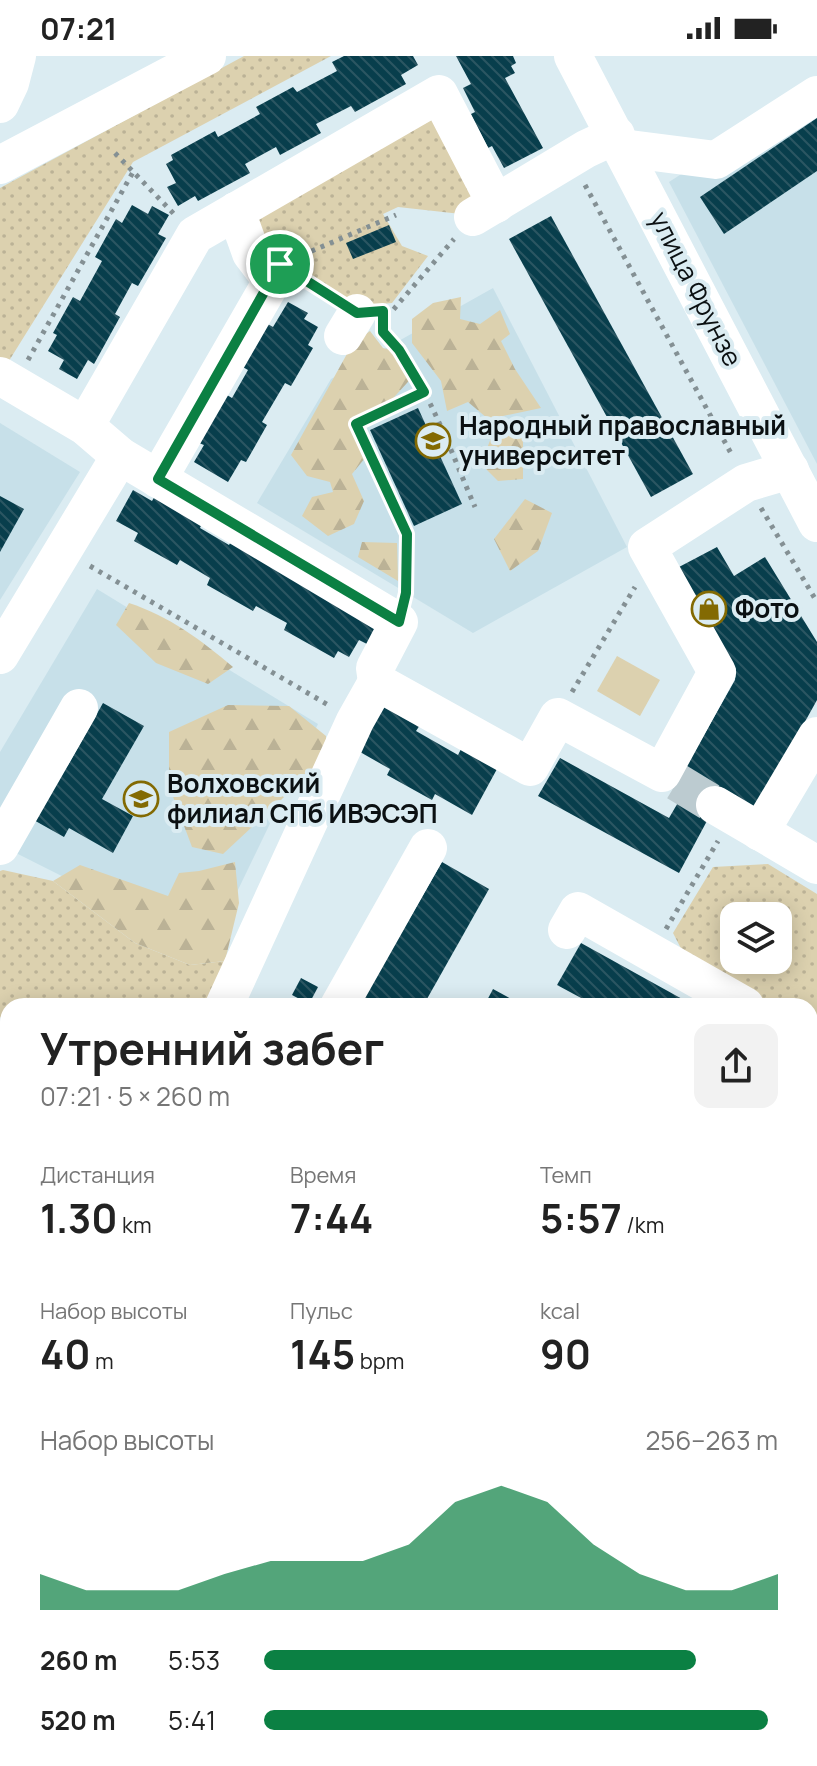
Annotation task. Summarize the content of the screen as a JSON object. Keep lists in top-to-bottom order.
{
  "streets": {
    "street": ["улица Фрунзе"]
  },
  "places": {
    "school or university": ["Народный православный университет", "Волховский филиал СПб ИВЭСЭП"],
    "shop": ["Фото"]
  },
  "page": {
    "status": "07:21",
    "heading": ["Утренний забег", "07:21 · 5 × 260 m"],
    "stats": [
      ["Дистанция", "1.30 km"],
      ["Время", "7:44"],
      ["Темп", "5:57 /km"],
      ["Набор высоты", "40 m"],
      ["Пульс", "145 bpm"],
      ["kcal", "90"]
    ],
    "chart": ["Набор высоты", "256–263 m"],
    "list": [
      {
        "name": "260 m",
        "note": "5:53"
      },
      {
        "name": "520 m",
        "note": "5:41"
      }
    ]
  }
}
